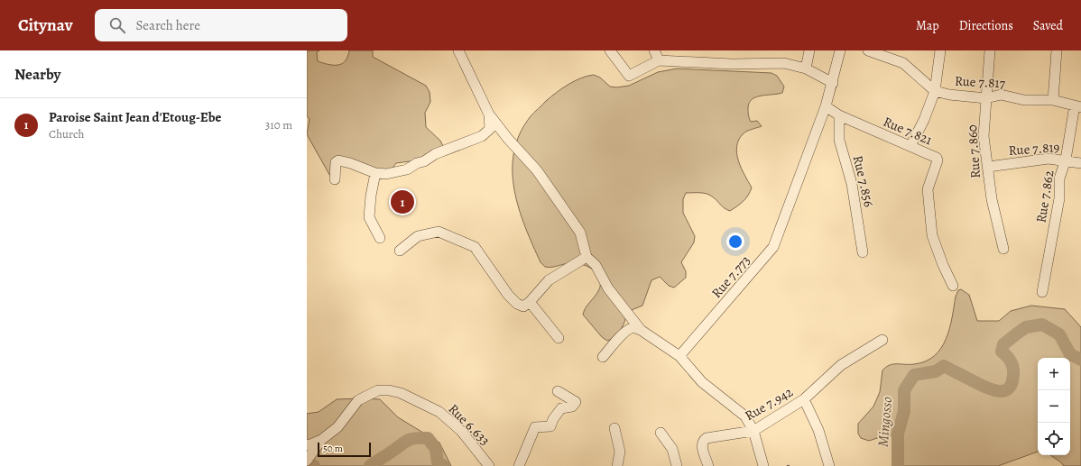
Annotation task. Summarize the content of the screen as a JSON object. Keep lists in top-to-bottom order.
{
  "streets": {
    "street": [
      "Rue 7.817",
      "Rue 7.821",
      "Rue 7.819",
      "Rue 7.860",
      "Rue 7.856",
      "Rue 7.862",
      "Rue 7.773",
      "Rue 7.942",
      "Rue 6.633"
    ]
  },
  "crossings": [
    ["Rue 7.817", "Rue 7.860"],
    ["Rue 7.817", "Rue 7.862"],
    ["Rue 7.821", "Rue 7.856"],
    ["Rue 7.821", "Rue 7.773"],
    ["Rue 7.819", "Rue 7.860"],
    ["Rue 7.819", "Rue 7.862"]
  ],
  "water": ["Mingosso"],
  "scale_bar": "50 m",
  "page": {
    "header": "Citynav",
    "search": "Search here",
    "nav": ["Map", "Directions", "Saved"],
    "heading": "Nearby",
    "list": [
      {
        "mark": "1",
        "name": "Paroise Saint Jean d'Etoug-Ebe",
        "note": "Church",
        "value": "310 m"
      }
    ],
    "pins": "1",
    "map_buttons": ["+", "−"],
    "scale": "50 m"
  }
}
